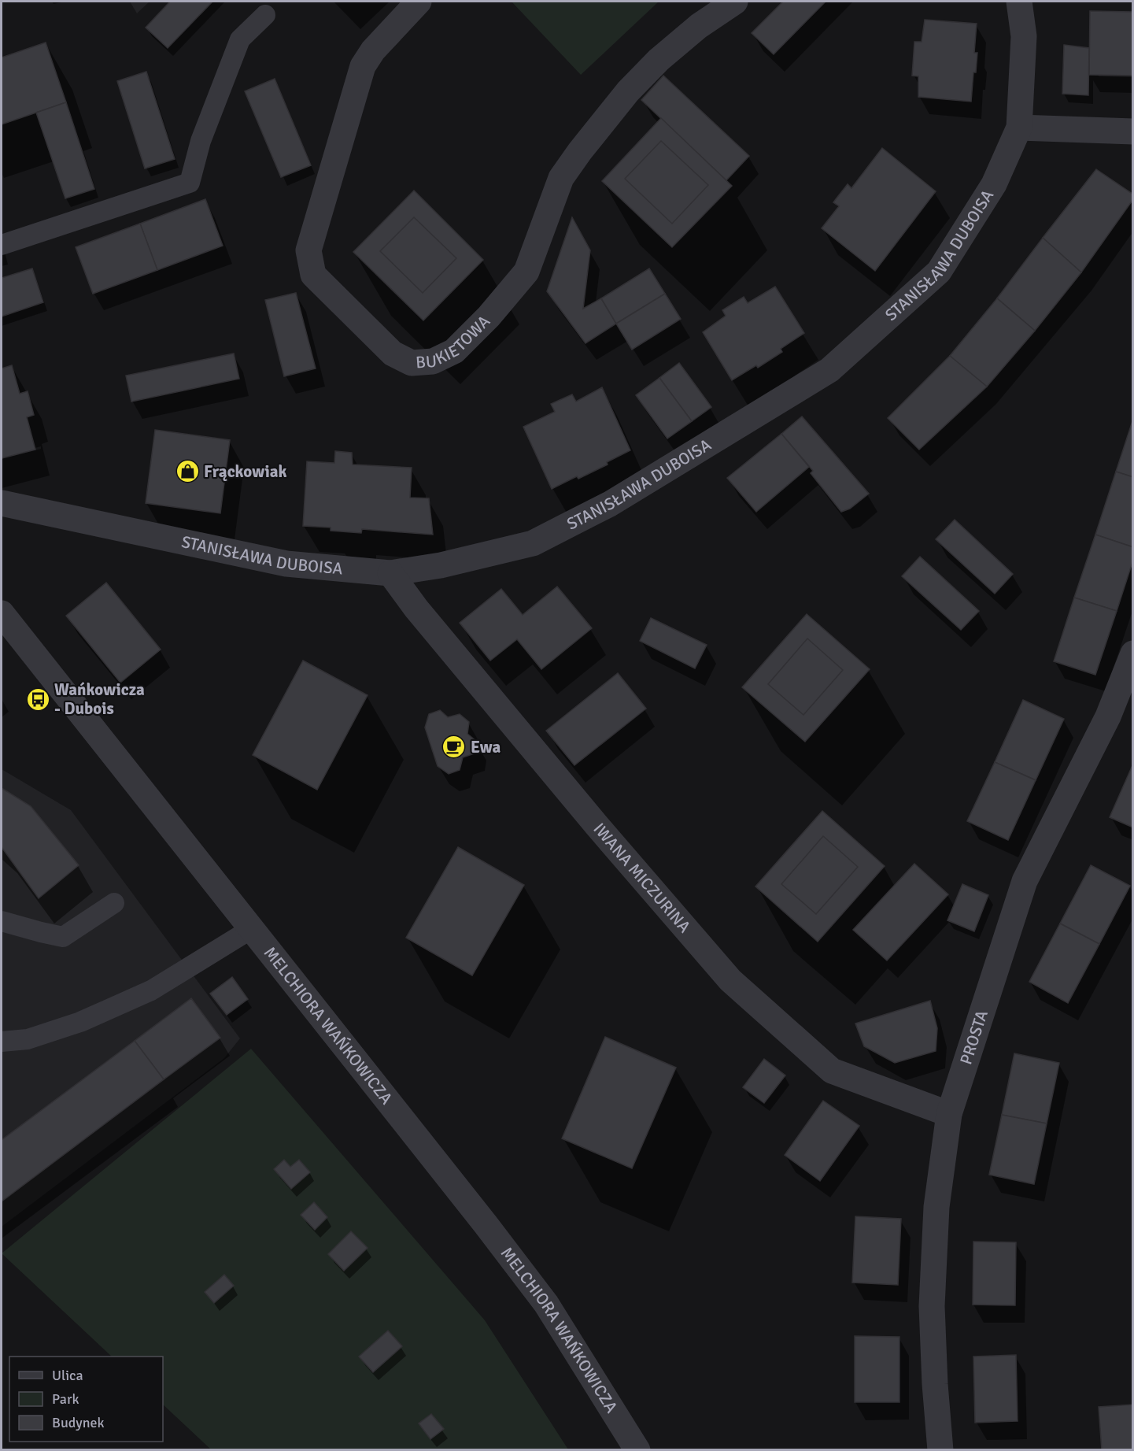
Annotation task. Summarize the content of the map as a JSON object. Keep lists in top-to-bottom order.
{
  "streets": {
    "street": [
      "STANISŁAWA DUBOISA",
      "BUKIETOWA",
      "IWANA MICZURINA",
      "MELCHIORA WAŃKOWICZA",
      "PROSTA"
    ]
  },
  "crossings": [
    ["STANISŁAWA DUBOISA", "IWANA MICZURINA"],
    ["IWANA MICZURINA", "PROSTA"]
  ],
  "places": {
    "shop": ["Frąckowiak"],
    "bus stop": ["Wańkowicza - Dubois"],
    "cafe": ["Ewa"]
  },
  "legend": ["Ulica", "Park", "Budynek"]
}
